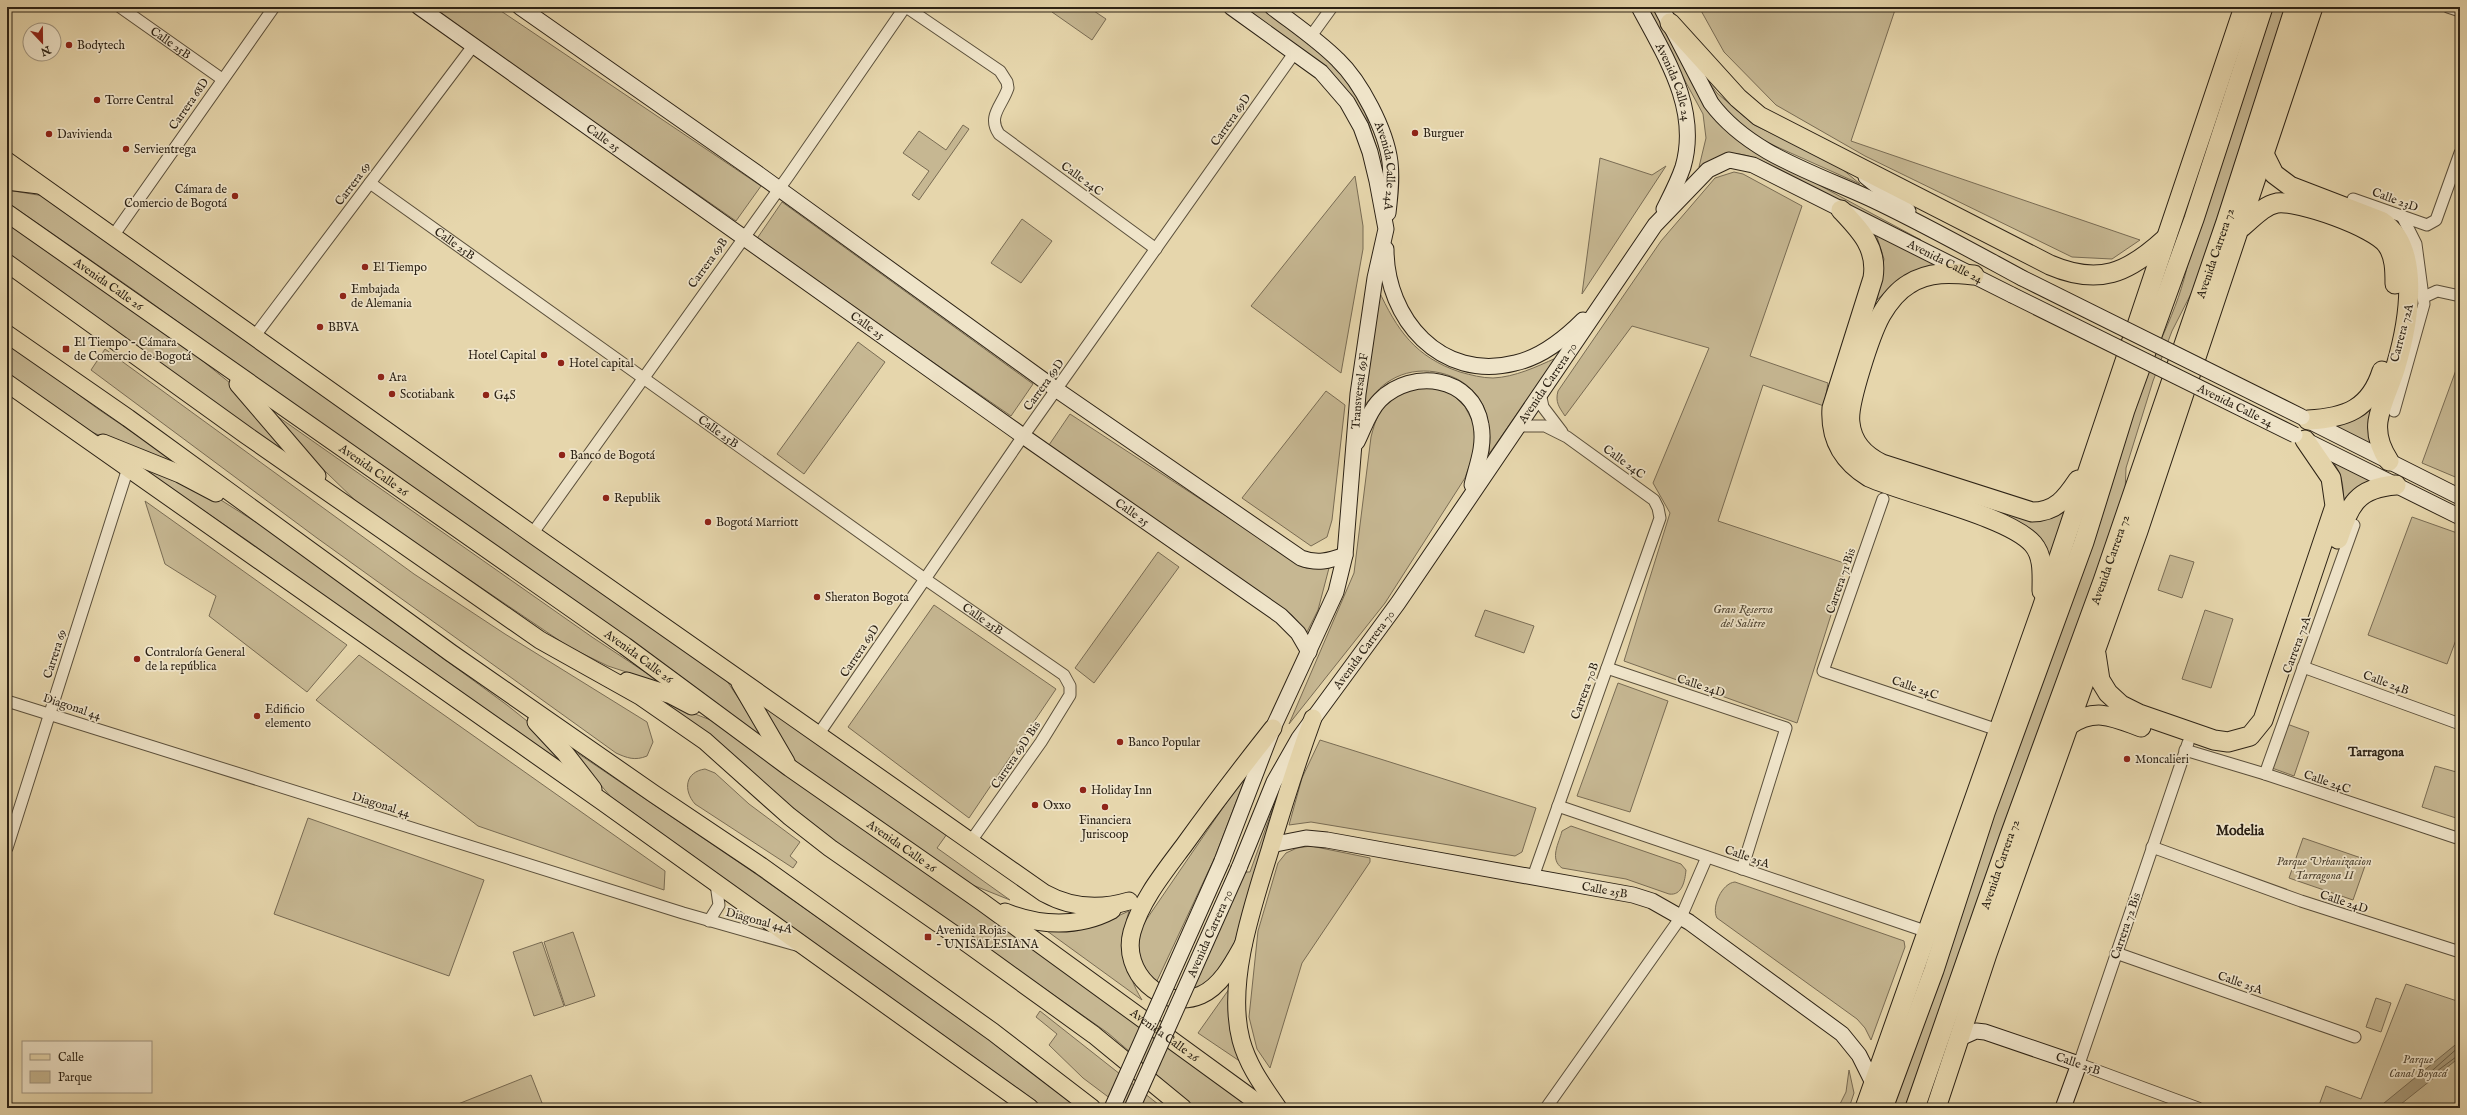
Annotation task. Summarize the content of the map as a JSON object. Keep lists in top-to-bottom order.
{
  "streets": {
    "highway": ["Avenida Carrera 72"],
    "main road": [
      "Calle 25B",
      "Avenida Calle 24",
      "Calle 25",
      "Avenida Calle 24A",
      "Avenida Calle 26",
      "Avenida Carrera 70",
      "Transversal 69F",
      "Carrera 72 Bis"
    ],
    "street": [
      "Carrera 68D",
      "Carrera 69D",
      "Calle 24C",
      "Carrera 69",
      "Calle 23D",
      "Carrera 69B",
      "Carrera 72A",
      "Carrera 71 Bis",
      "Calle 24B",
      "Calle 24D",
      "Carrera 70B",
      "Diagonal 44",
      "Carrera 69D Bis",
      "Calle 25A",
      "Diagonal 44A"
    ]
  },
  "crossings": [
    ["Calle 25B", "Carrera 68D"],
    ["Calle 25B", "Carrera 69D"],
    ["Calle 25B", "Carrera 69"],
    ["Calle 25B", "Avenida Carrera 72"],
    ["Calle 25B", "Carrera 69B"],
    ["Calle 25B", "Carrera 70B"],
    ["Calle 25B", "Carrera 69D Bis"],
    ["Calle 25B", "Carrera 72 Bis"],
    ["Avenida Calle 24", "Avenida Carrera 70"],
    ["Carrera 69D", "Calle 25"],
    ["Carrera 69D", "Avenida Calle 24A"],
    ["Carrera 69D", "Calle 24C"],
    ["Calle 25", "Carrera 69"],
    ["Calle 25", "Carrera 69B"],
    ["Calle 25", "Avenida Carrera 70"],
    ["Avenida Calle 24A", "Transversal 69F"],
    ["Calle 24C", "Carrera 69B"],
    ["Calle 24C", "Carrera 72A"],
    ["Calle 24C", "Avenida Carrera 70"],
    ["Calle 24C", "Carrera 71 Bis"],
    ["Calle 24C", "Carrera 70B"],
    ["Calle 24C", "Carrera 72 Bis"],
    ["Carrera 69", "Diagonal 44"],
    ["Calle 23D", "Carrera 72A"],
    ["Carrera 72A", "Calle 24B"],
    ["Avenida Carrera 70", "Transversal 69F"],
    ["Calle 24D", "Carrera 70B"],
    ["Calle 24D", "Calle 25A"],
    ["Calle 24D", "Carrera 72 Bis"],
    ["Carrera 70B", "Calle 25A"],
    ["Diagonal 44", "Diagonal 44A"],
    ["Calle 25A", "Carrera 72 Bis"]
  ],
  "districts": ["Tarragona", "Modelia"],
  "parks": ["Gran Reserva del Salitre", "Parque Urbanizacion Tarragona II", "Parque Canal Boyacá"],
  "places": {
    "other": [
      "Bodytech",
      "Torre Central",
      "Burguer",
      "Davivienda",
      "Servientrega",
      "Cámara de Comercio de Bogotá",
      "El Tiempo",
      "Embajada de Alemania",
      "BBVA",
      "Hotel Capital",
      "Hotel capital",
      "Ara",
      "Scotiabank",
      "G4S",
      "Banco de Bogotá",
      "Republik",
      "Bogotá Marriott",
      "Sheraton Bogota",
      "Contraloría General de la república",
      "Edificio elemento",
      "Banco Popular",
      "Moncalieri",
      "Holiday Inn",
      "Oxxo",
      "Financiera Juriscoop"
    ],
    "transit": ["El Tiempo - Cámara de Comercio de Bogotá", "Avenida Rojas - UNISALESIANA"]
  },
  "legend": ["Calle", "Parque"],
  "north": "bottom"
}
